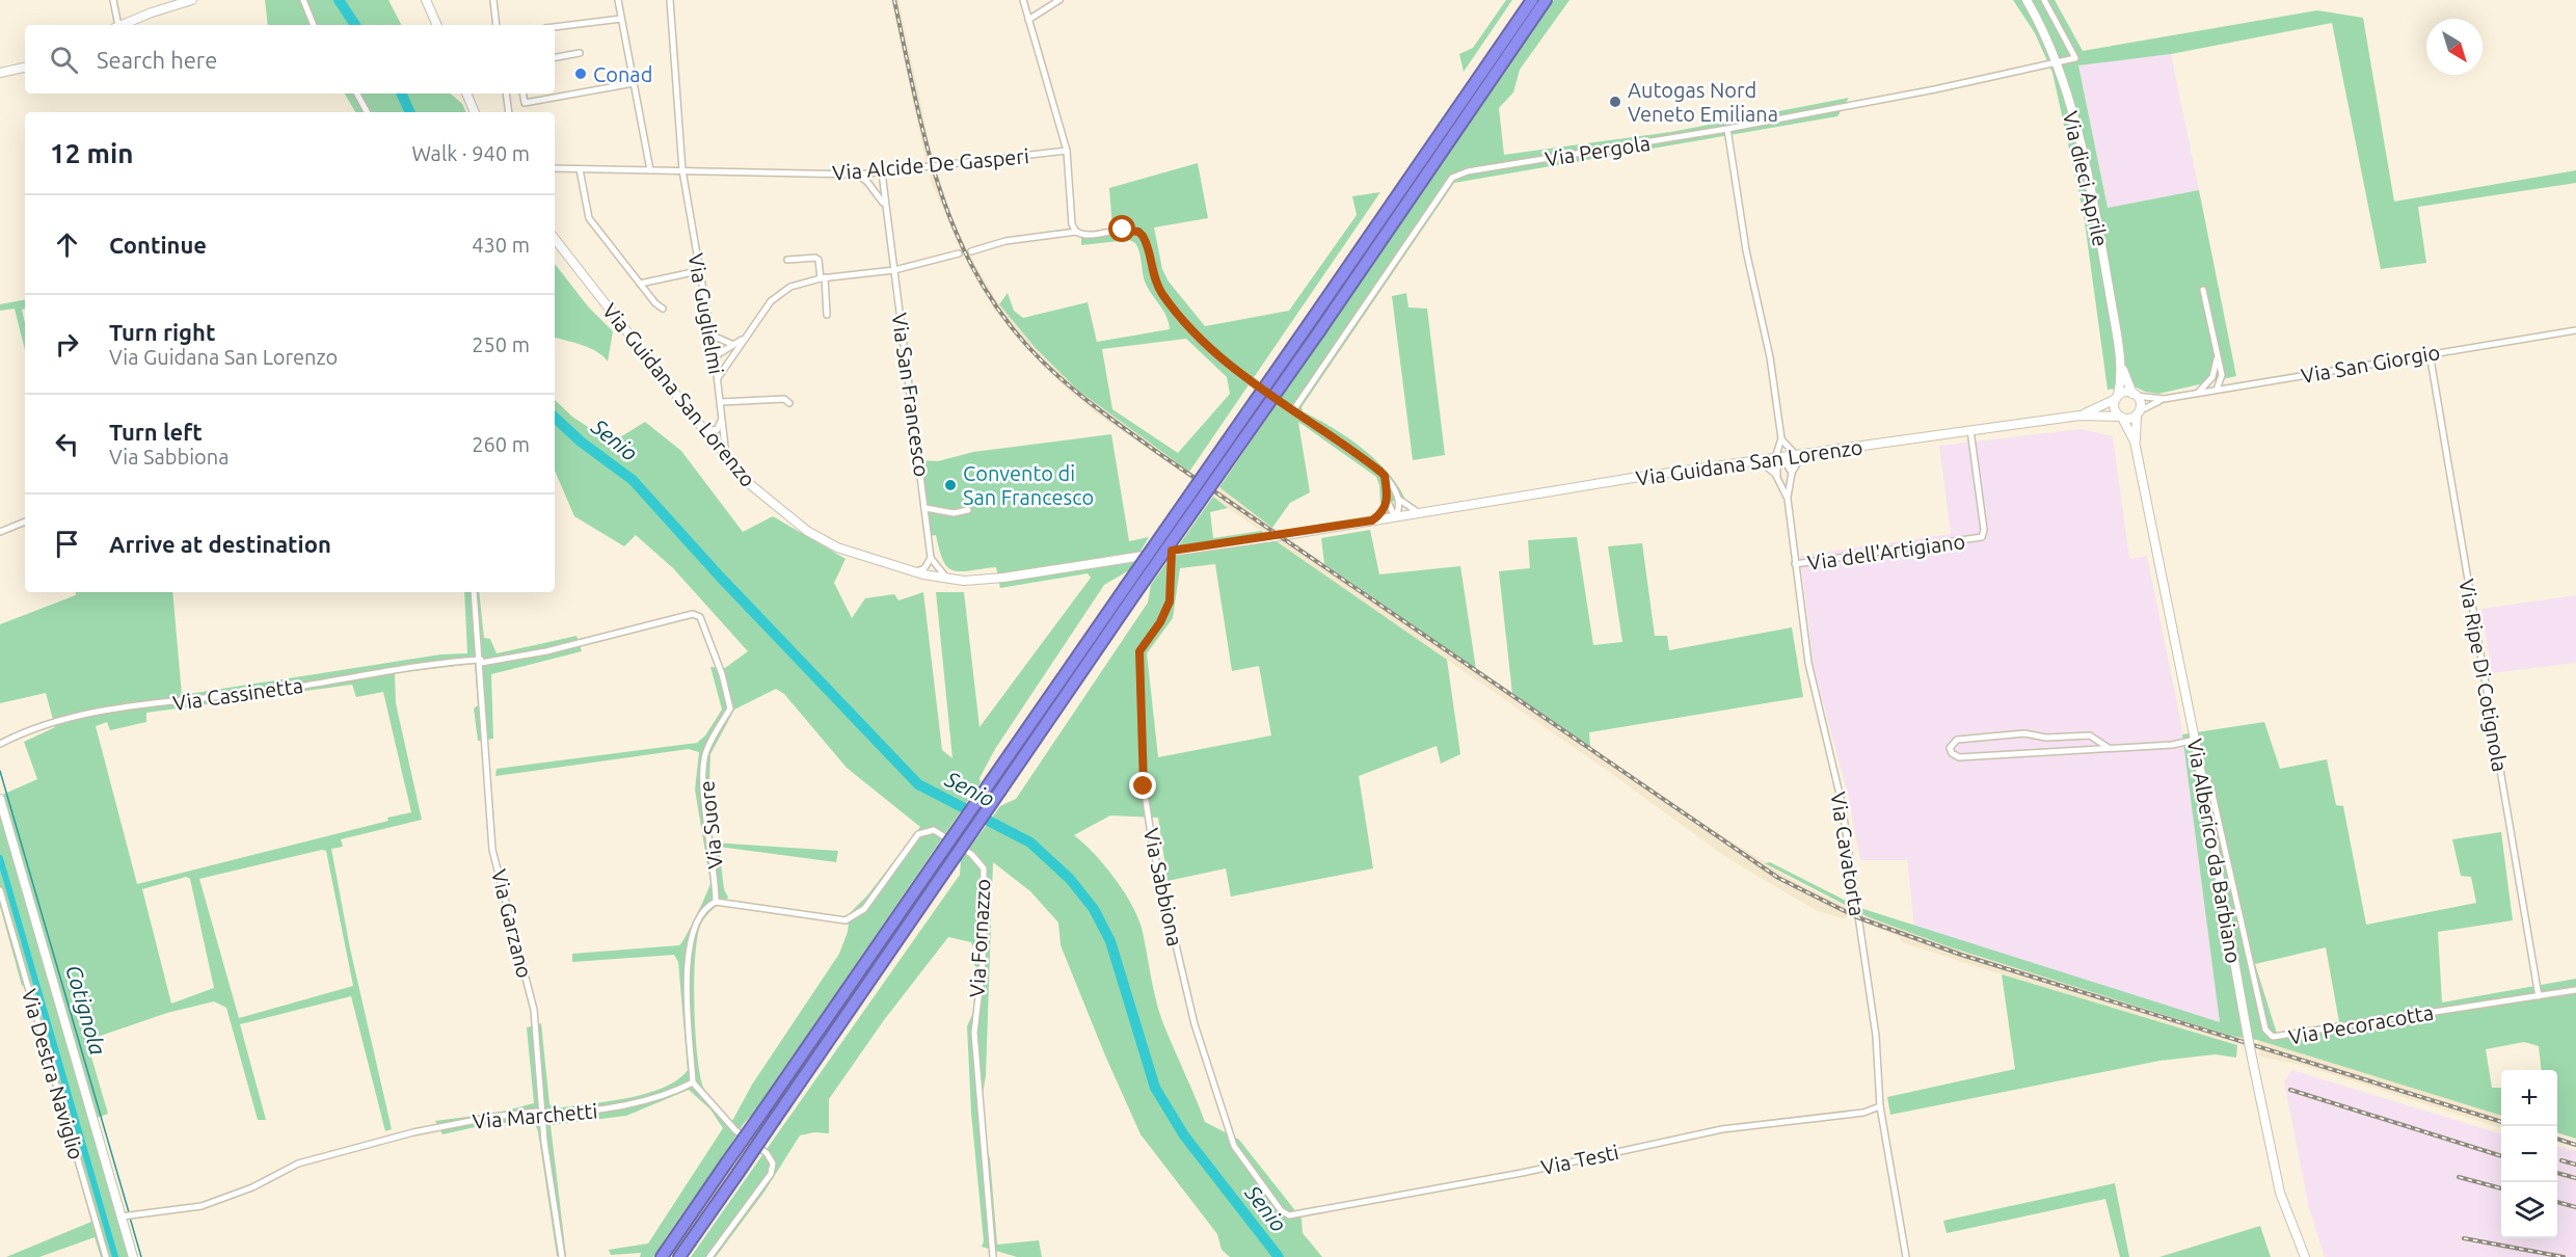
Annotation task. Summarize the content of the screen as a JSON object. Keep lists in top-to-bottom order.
{
  "streets": {
    "street": [
      "Via Pergola",
      "Via Alcide De Gasperi",
      "Via dieci Aprile",
      "Via Guglielmi",
      "Via San Giorgio",
      "Via Guidana San Lorenzo",
      "Via San Francesco",
      "Via dell'Artigiano",
      "Via Ripe Di Cotignola",
      "Via Cassinetta",
      "Via Suore",
      "Via Alberico da Barbiano",
      "Via Cavatorta",
      "Via Sabbiona",
      "Via Garzano",
      "Via Fornazzo",
      "Via Pecoracotta",
      "Via Destra Naviglio",
      "Via Marchetti",
      "Via Testi"
    ]
  },
  "crossings": [
    ["Via Pergola", "Via dieci Aprile"],
    ["Via Alcide De Gasperi", "Via Guglielmi"],
    ["Via Alcide De Gasperi", "Via San Francesco"],
    ["Via dieci Aprile", "Via San Giorgio"],
    ["Via dieci Aprile", "Via Alberico da Barbiano"],
    ["Via Guglielmi", "Via Guidana San Lorenzo"],
    ["Via San Giorgio", "Via Ripe Di Cotignola"],
    ["Via San Giorgio", "Via Alberico da Barbiano"],
    ["Via Guidana San Lorenzo", "Via dell'Artigiano"],
    ["Via Guidana San Lorenzo", "Via Cavatorta"],
    ["Via Guidana San Lorenzo", "Via Sabbiona"],
    ["Via dell'Artigiano", "Via Cavatorta"],
    ["Via Ripe Di Cotignola", "Via Pecoracotta"],
    ["Via Cassinetta", "Via Suore"],
    ["Via Cassinetta", "Via Garzano"],
    ["Via Suore", "Via Fornazzo"],
    ["Via Alberico da Barbiano", "Via Pecoracotta"],
    ["Via Cavatorta", "Via Testi"],
    ["Via Sabbiona", "Via Testi"],
    ["Via Garzano", "Via Marchetti"]
  ],
  "water": ["Senio", "Cotignola"],
  "places": ["Conad", "Autogas Nord Veneto Emiliana", "Convento di San Francesco"],
  "north": "bottom right",
  "page": {
    "search": "Search here",
    "heading": ["12 min", "Walk · 940 m"],
    "list": [
      ["Continue", "430 m"],
      ["Turn right", "Via Guidana San Lorenzo", "250 m"],
      ["Turn left", "Via Sabbiona", "260 m"],
      "Arrive at destination"
    ],
    "map_buttons": ["+", "−"]
  }
}
